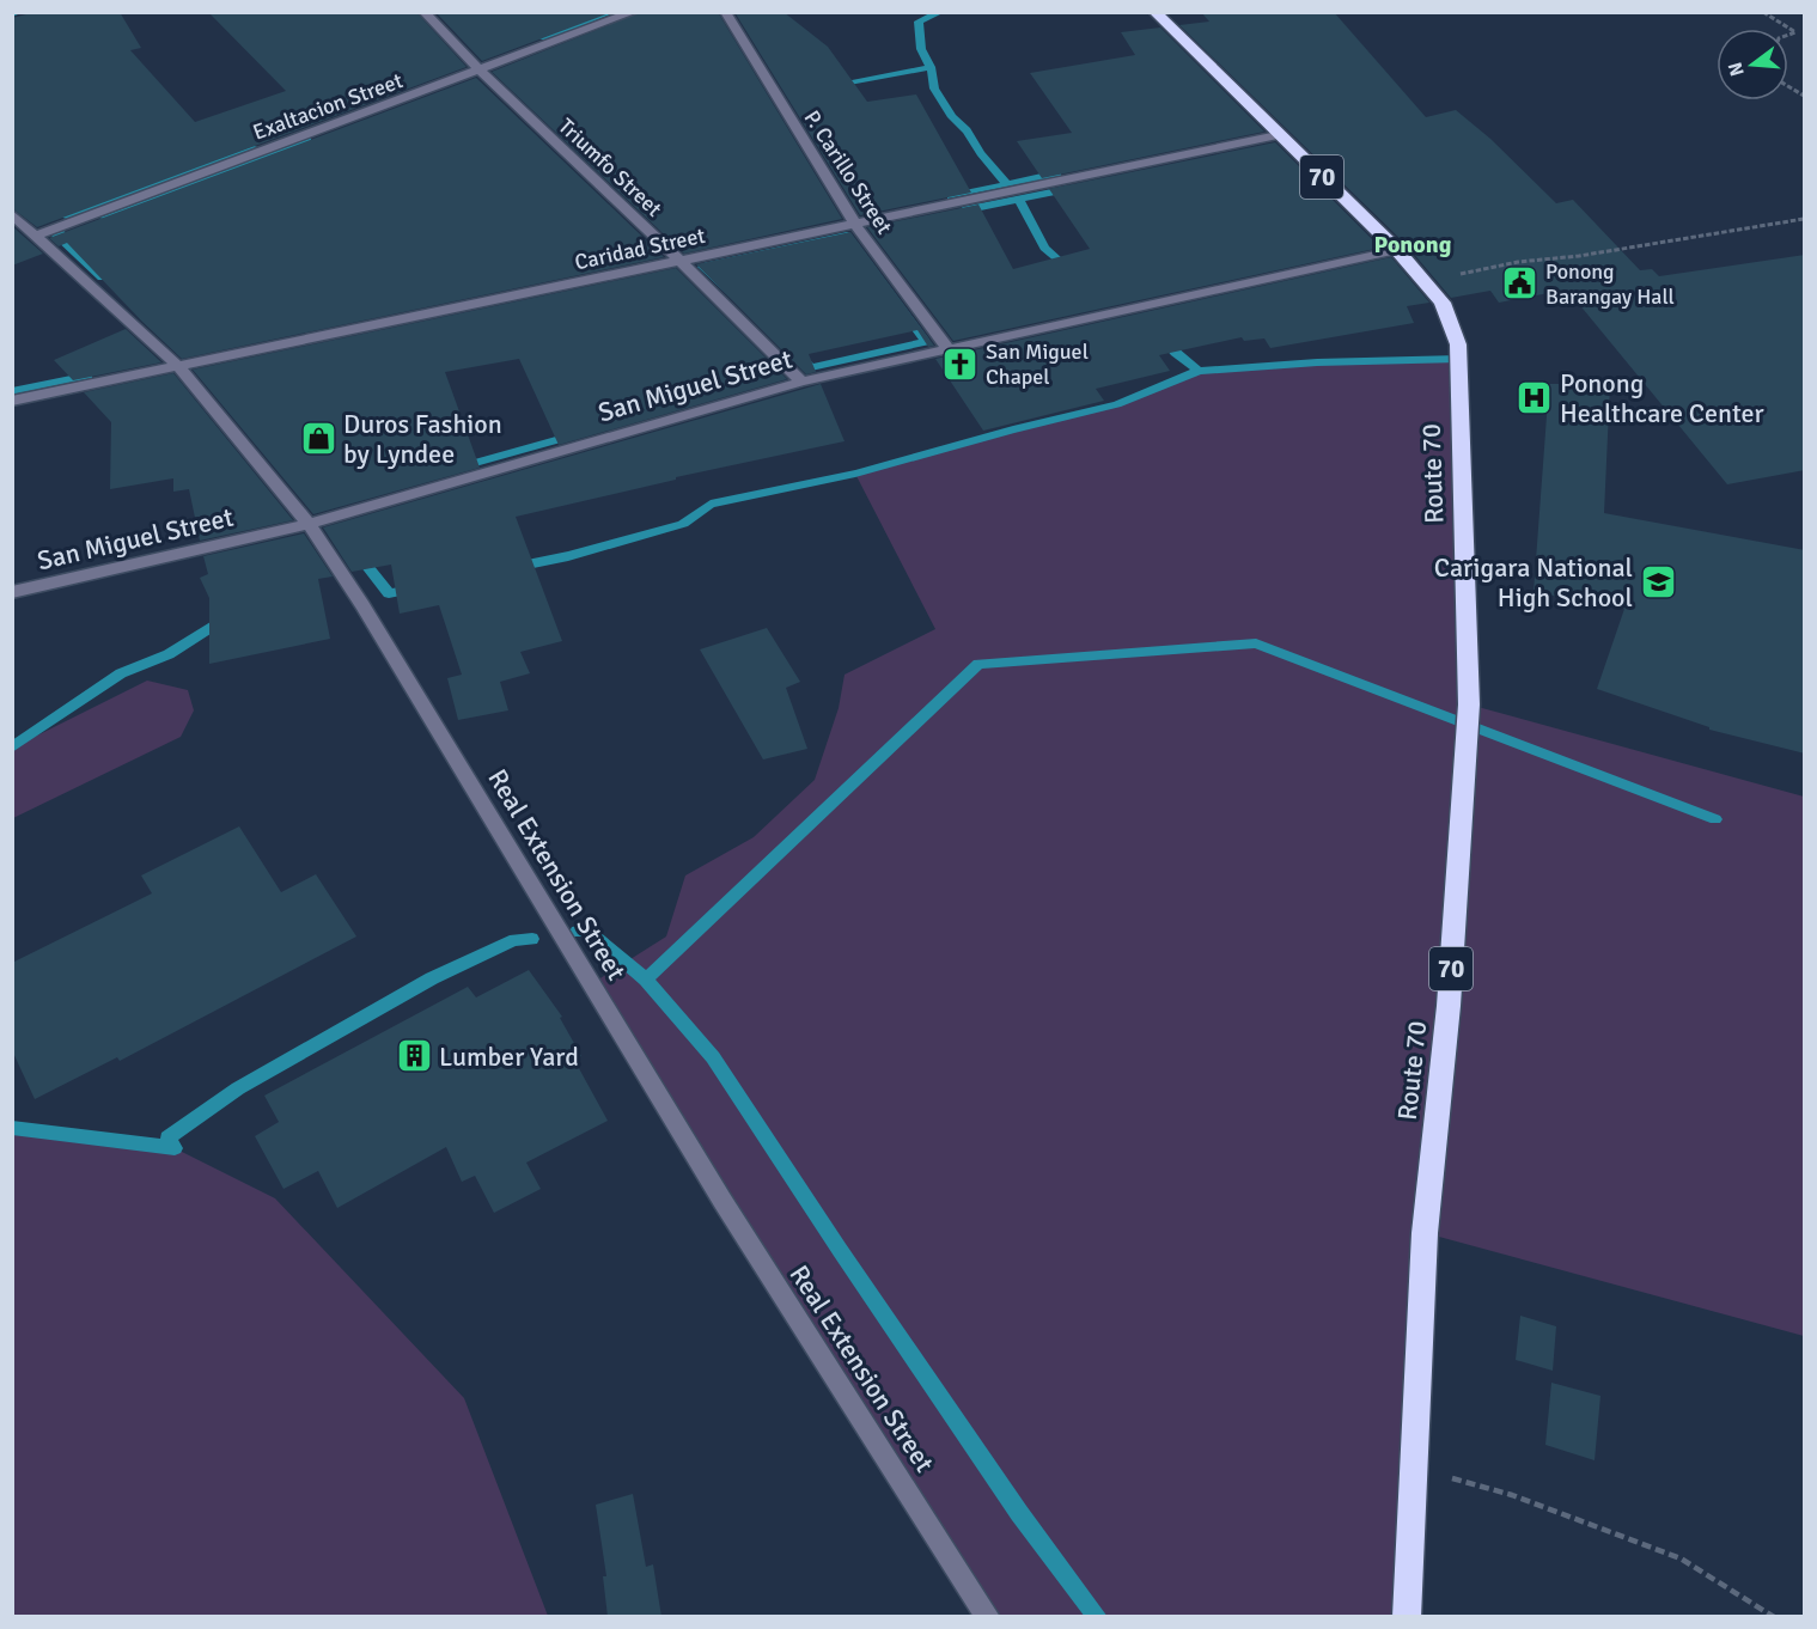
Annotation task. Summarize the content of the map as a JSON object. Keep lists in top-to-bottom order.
{
  "streets": {
    "highway": ["70", "Route 70"],
    "street": [
      "Exaltacion Street",
      "Triumfo Street",
      "P. Carillo Street",
      "Caridad Street",
      "San Miguel Street",
      "Real Extension Street"
    ]
  },
  "crossings": [
    ["Exaltacion Street", "Triumfo Street"],
    ["Exaltacion Street", "Real Extension Street"],
    ["Triumfo Street", "Caridad Street"],
    ["Triumfo Street", "San Miguel Street"],
    ["P. Carillo Street", "Caridad Street"],
    ["P. Carillo Street", "San Miguel Street"],
    ["70", "Caridad Street"],
    ["70", "San Miguel Street"],
    ["70", "Route 70"],
    ["Caridad Street", "Real Extension Street"],
    ["San Miguel Street", "Real Extension Street"]
  ],
  "districts": ["Ponong"],
  "places": {
    "public building": ["Ponong Barangay Hall"],
    "church": ["San Miguel Chapel"],
    "hospital": ["Ponong Healthcare Center"],
    "shop": ["Duros Fashion by Lyndee"],
    "school or university": ["Carigara National High School"],
    "building": ["Lumber Yard"]
  },
  "north": "left"
}
